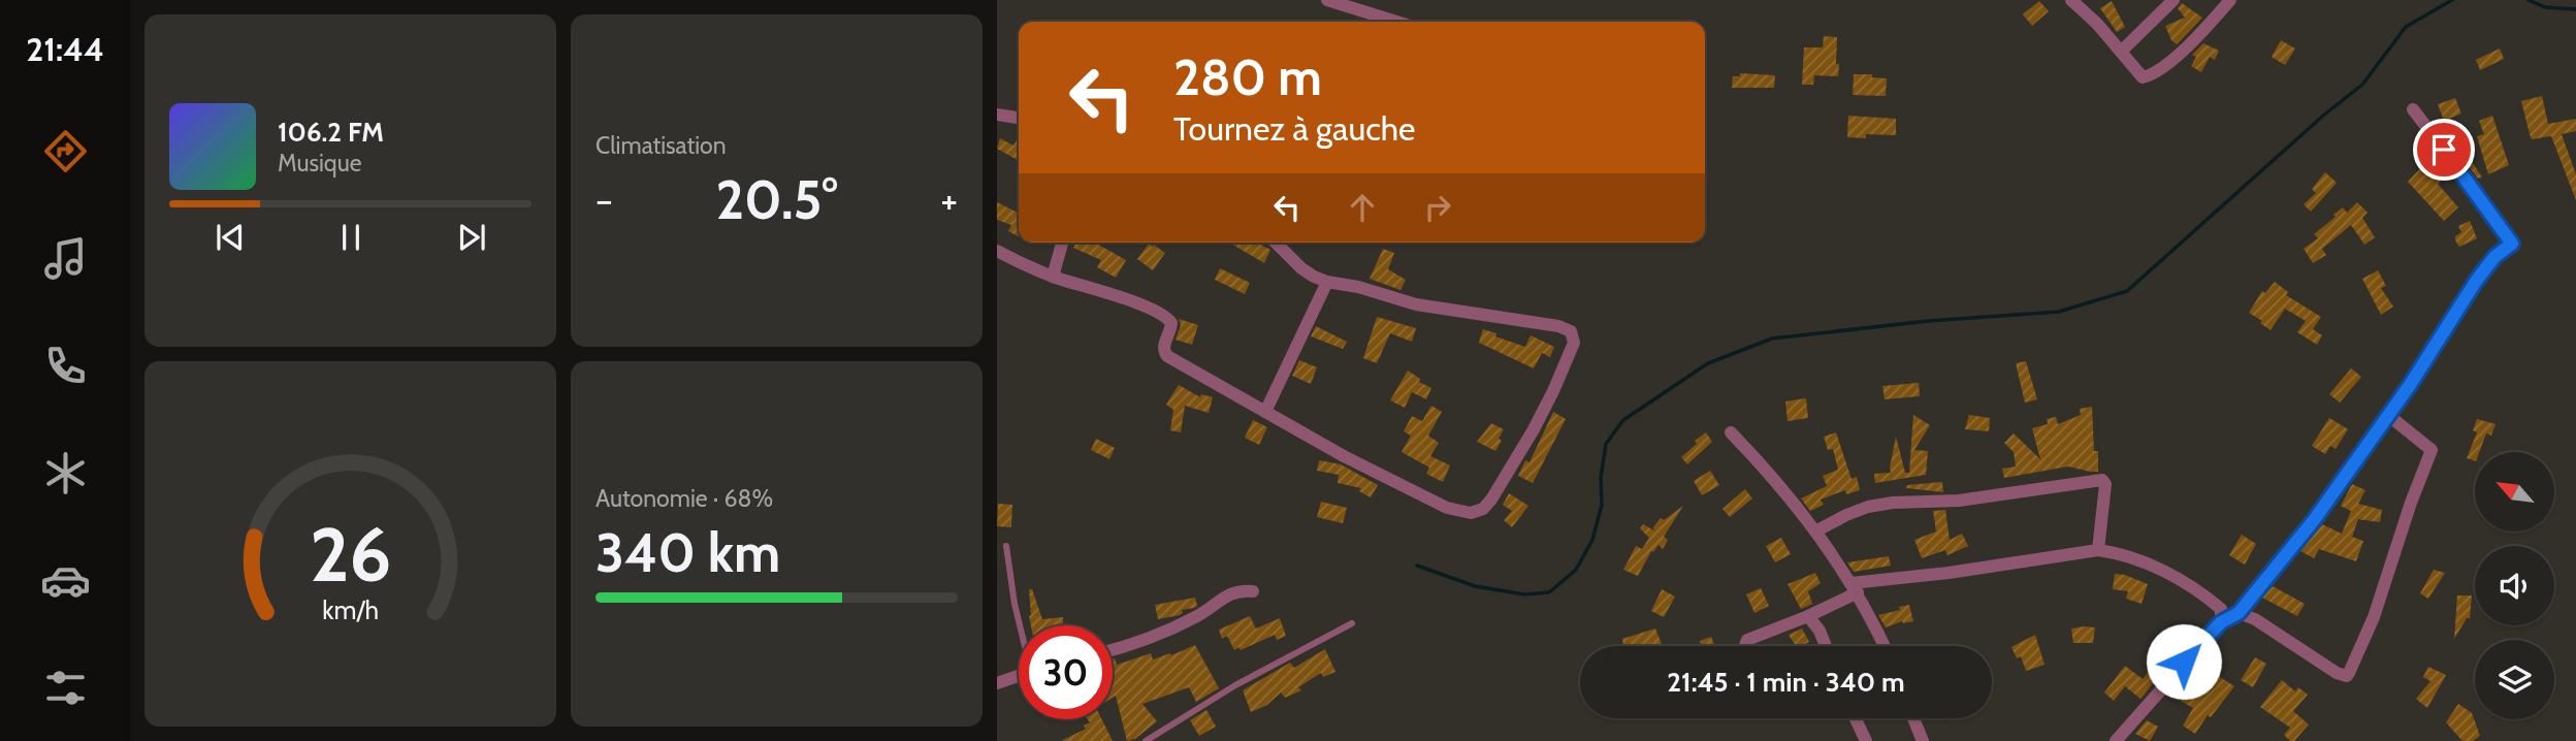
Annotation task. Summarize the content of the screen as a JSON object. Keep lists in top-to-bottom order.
{
  "north": "top left",
  "page": {
    "tabs": "21:44",
    "tile": [
      "Climatisation",
      ["Autonomie · 68%", "340 km"]
    ],
    "turn": ["280 m", "Tournez à gauche"],
    "song": ["106.2 FM", "Musique"],
    "heat": ["−", "20.5°", "+"],
    "limit": "30",
    "trip": "21:45 · 1 min · 340 m",
    "gauge": ["26", "km/h"]
  }
}
